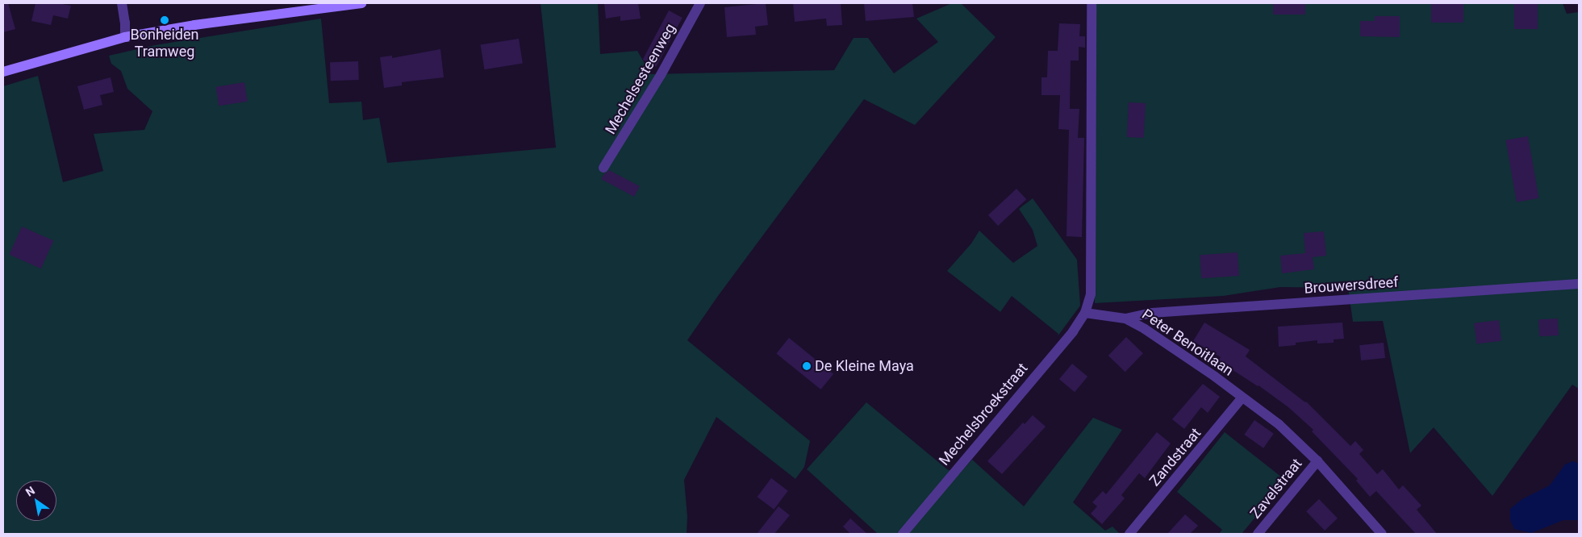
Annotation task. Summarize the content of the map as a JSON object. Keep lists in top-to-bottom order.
{
  "streets": {
    "street": [
      "Mechelsesteenweg",
      "Brouwersdreef",
      "Peter Benoitlaan",
      "Mechelsbroekstraat",
      "Zandstraat",
      "Zavelstraat"
    ]
  },
  "crossings": [
    ["Brouwersdreef", "Peter Benoitlaan"],
    ["Peter Benoitlaan", "Mechelsbroekstraat"],
    ["Peter Benoitlaan", "Zandstraat"],
    ["Peter Benoitlaan", "Zavelstraat"]
  ],
  "places": ["Bonheiden Tramweg", "De Kleine Maya"],
  "north": "top left"
}
